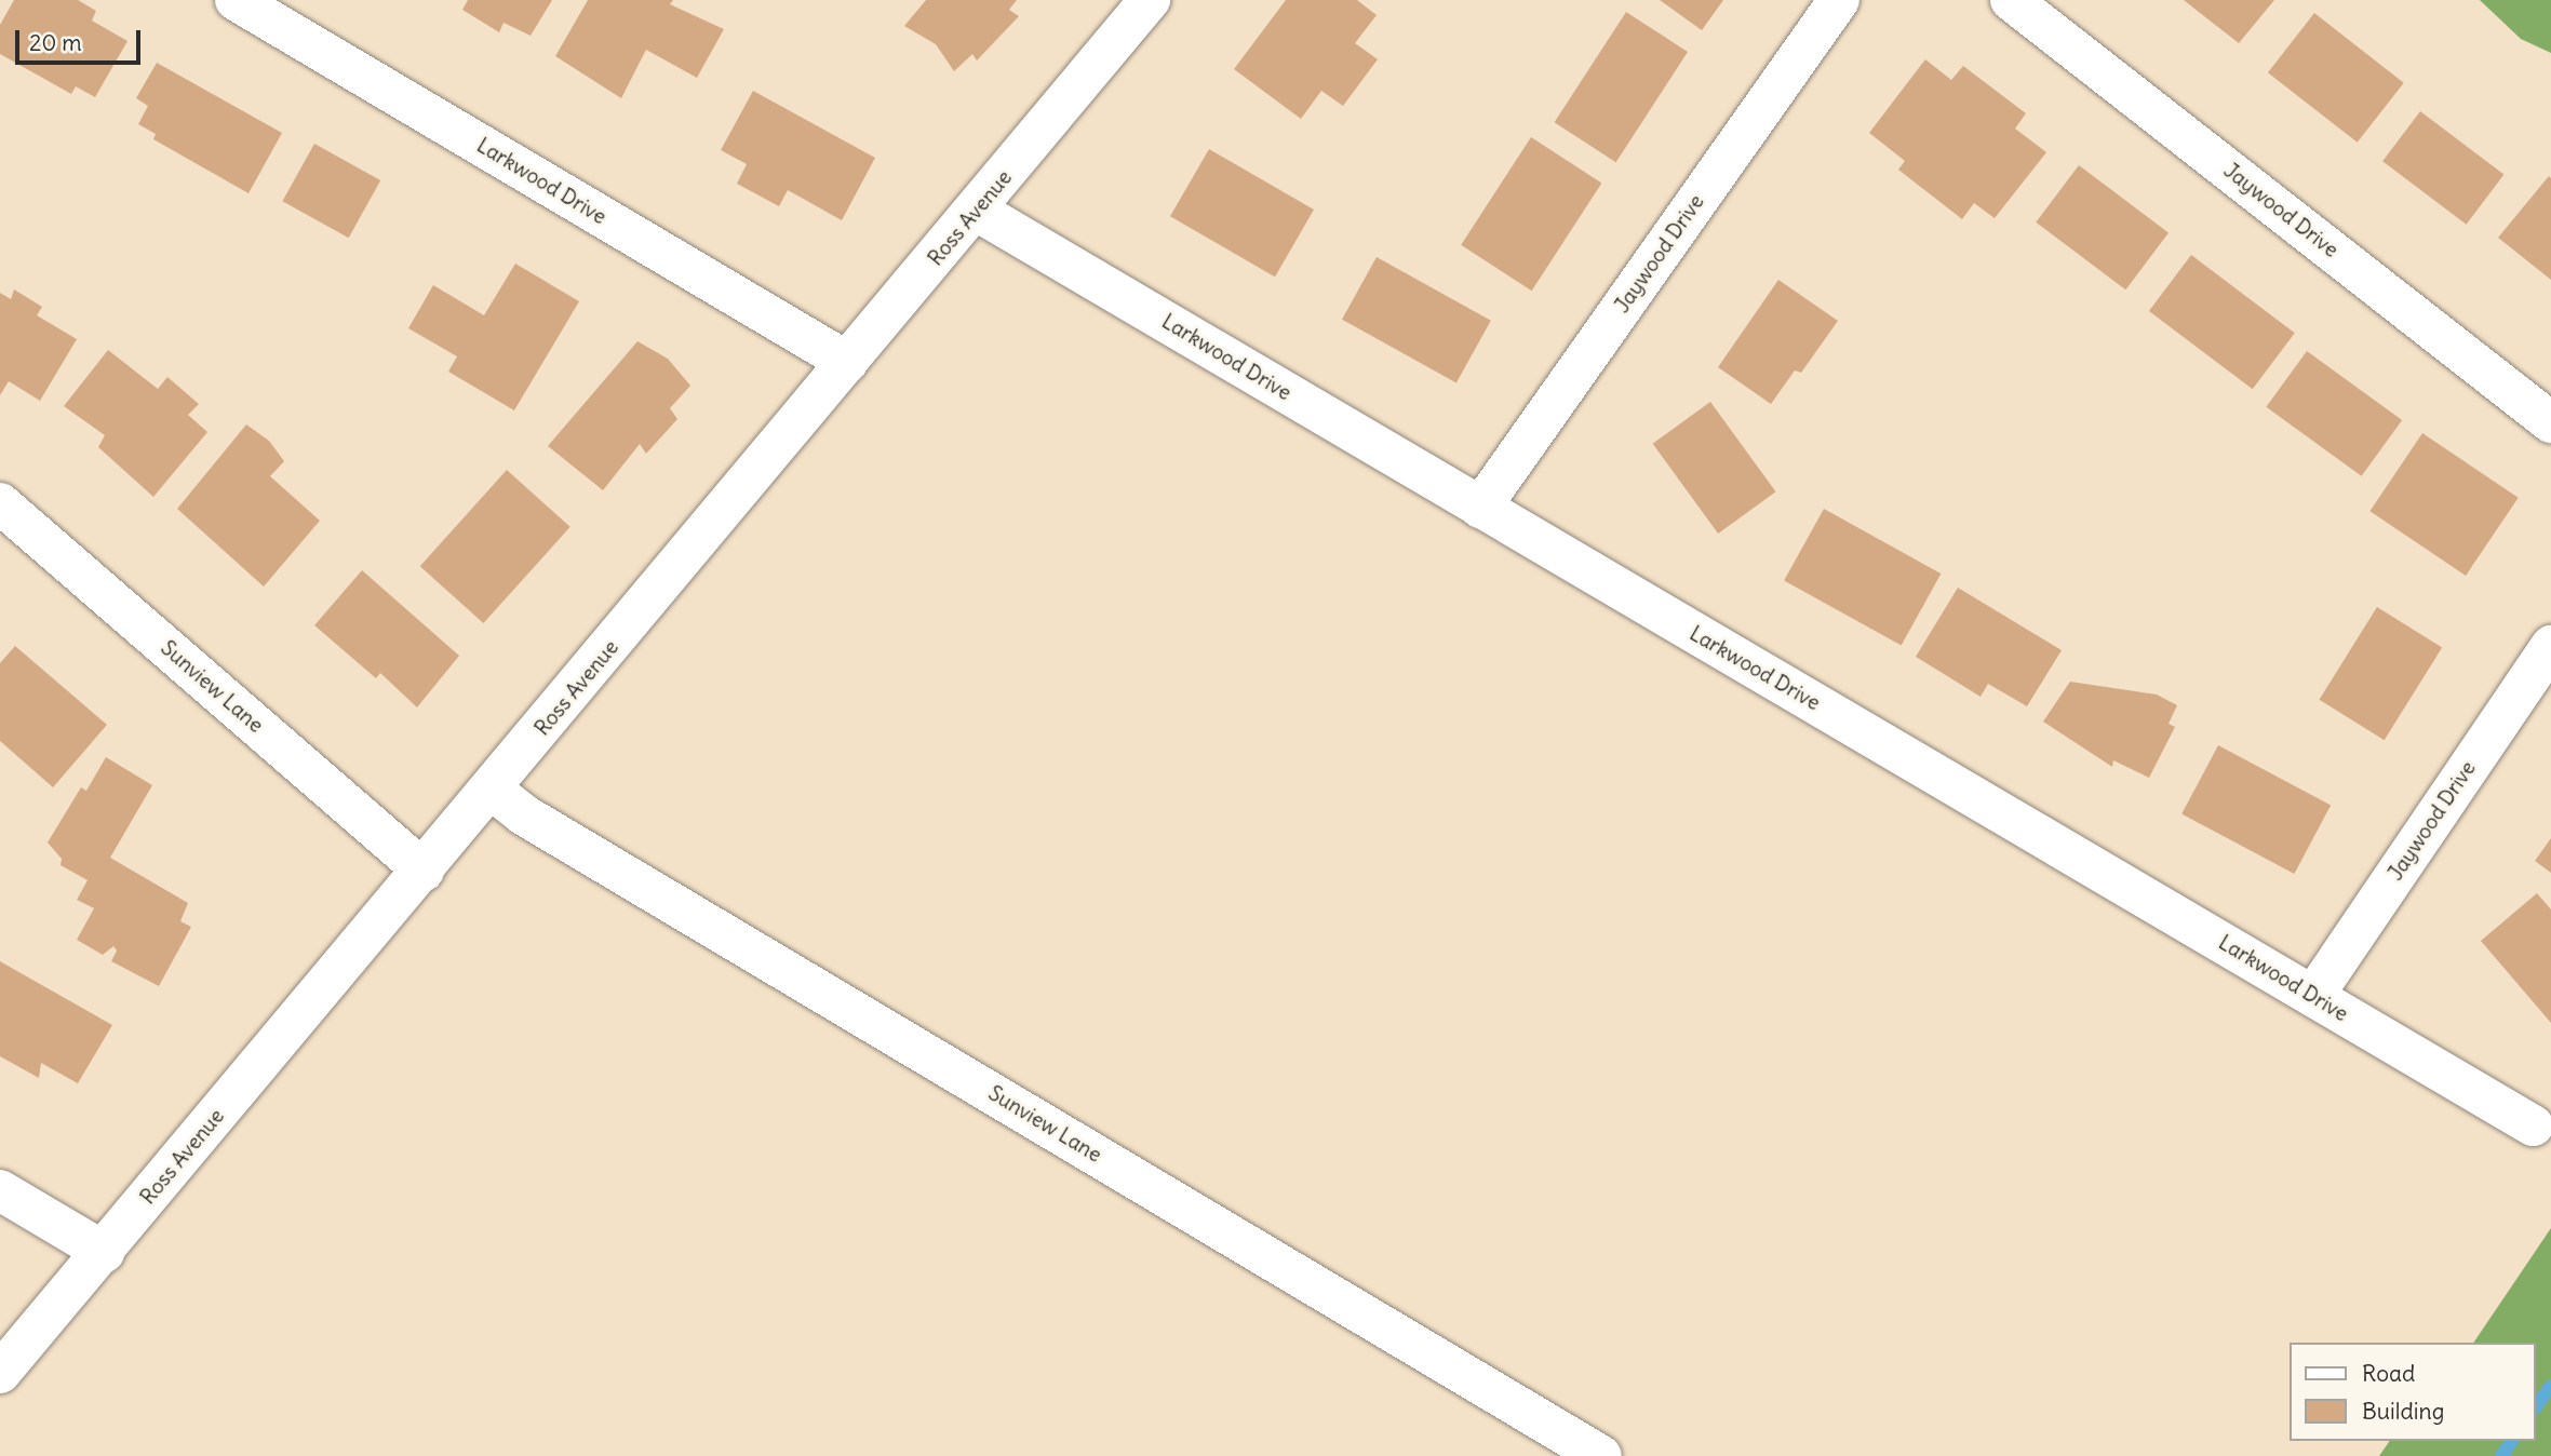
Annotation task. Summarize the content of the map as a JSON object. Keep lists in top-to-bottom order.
{
  "streets": {
    "street": [
      "Larkwood Drive",
      "Jaywood Drive",
      "Ross Avenue",
      "Sunview Lane"
    ]
  },
  "crossings": [
    ["Larkwood Drive", "Jaywood Drive"],
    ["Larkwood Drive", "Ross Avenue"],
    ["Ross Avenue", "Sunview Lane"]
  ],
  "legend": ["Road", "Building"],
  "scale_bar": "20 m"
}
